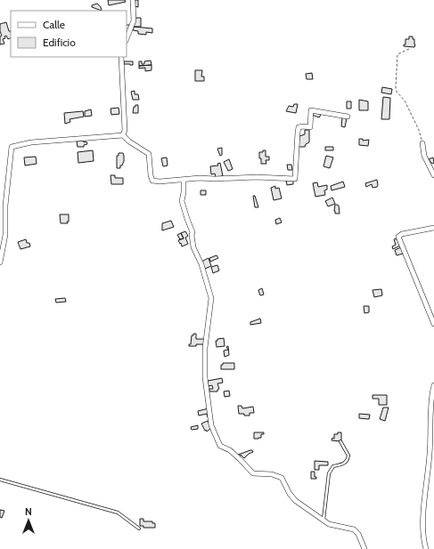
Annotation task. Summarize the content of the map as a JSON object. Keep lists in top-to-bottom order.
{
  "legend": ["Calle", "Edificio"],
  "north": "top"
}
